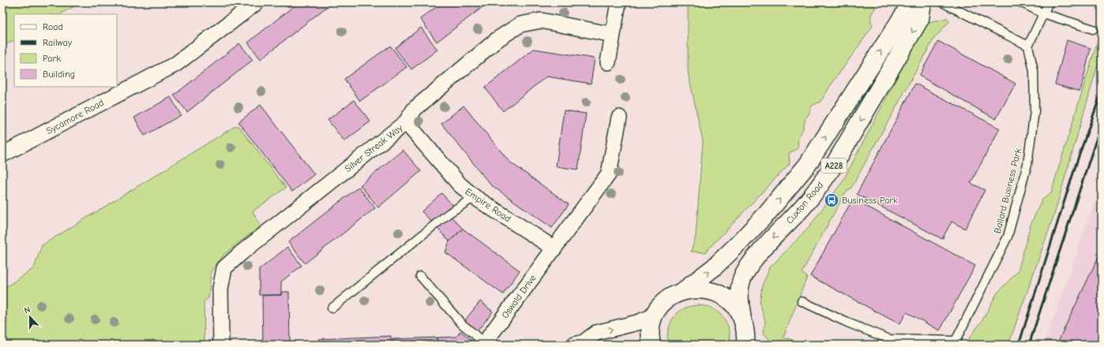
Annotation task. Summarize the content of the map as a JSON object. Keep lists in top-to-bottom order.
{
  "streets": {
    "main road": ["A228", "Cuxton Road"],
    "street": [
      "Sycamore Road",
      "Silver Streak Way",
      "Empire Road",
      "Oswald Drive"
    ],
    "lane": ["Ballard Business Park"]
  },
  "crossings": [
    ["Silver Streak Way", "Empire Road"],
    ["Empire Road", "Oswald Drive"]
  ],
  "places": {
    "bus stop": ["Business Park"]
  },
  "legend": [
    "Road",
    "Railway",
    "Park",
    "Building"
  ],
  "north": "top"
}
